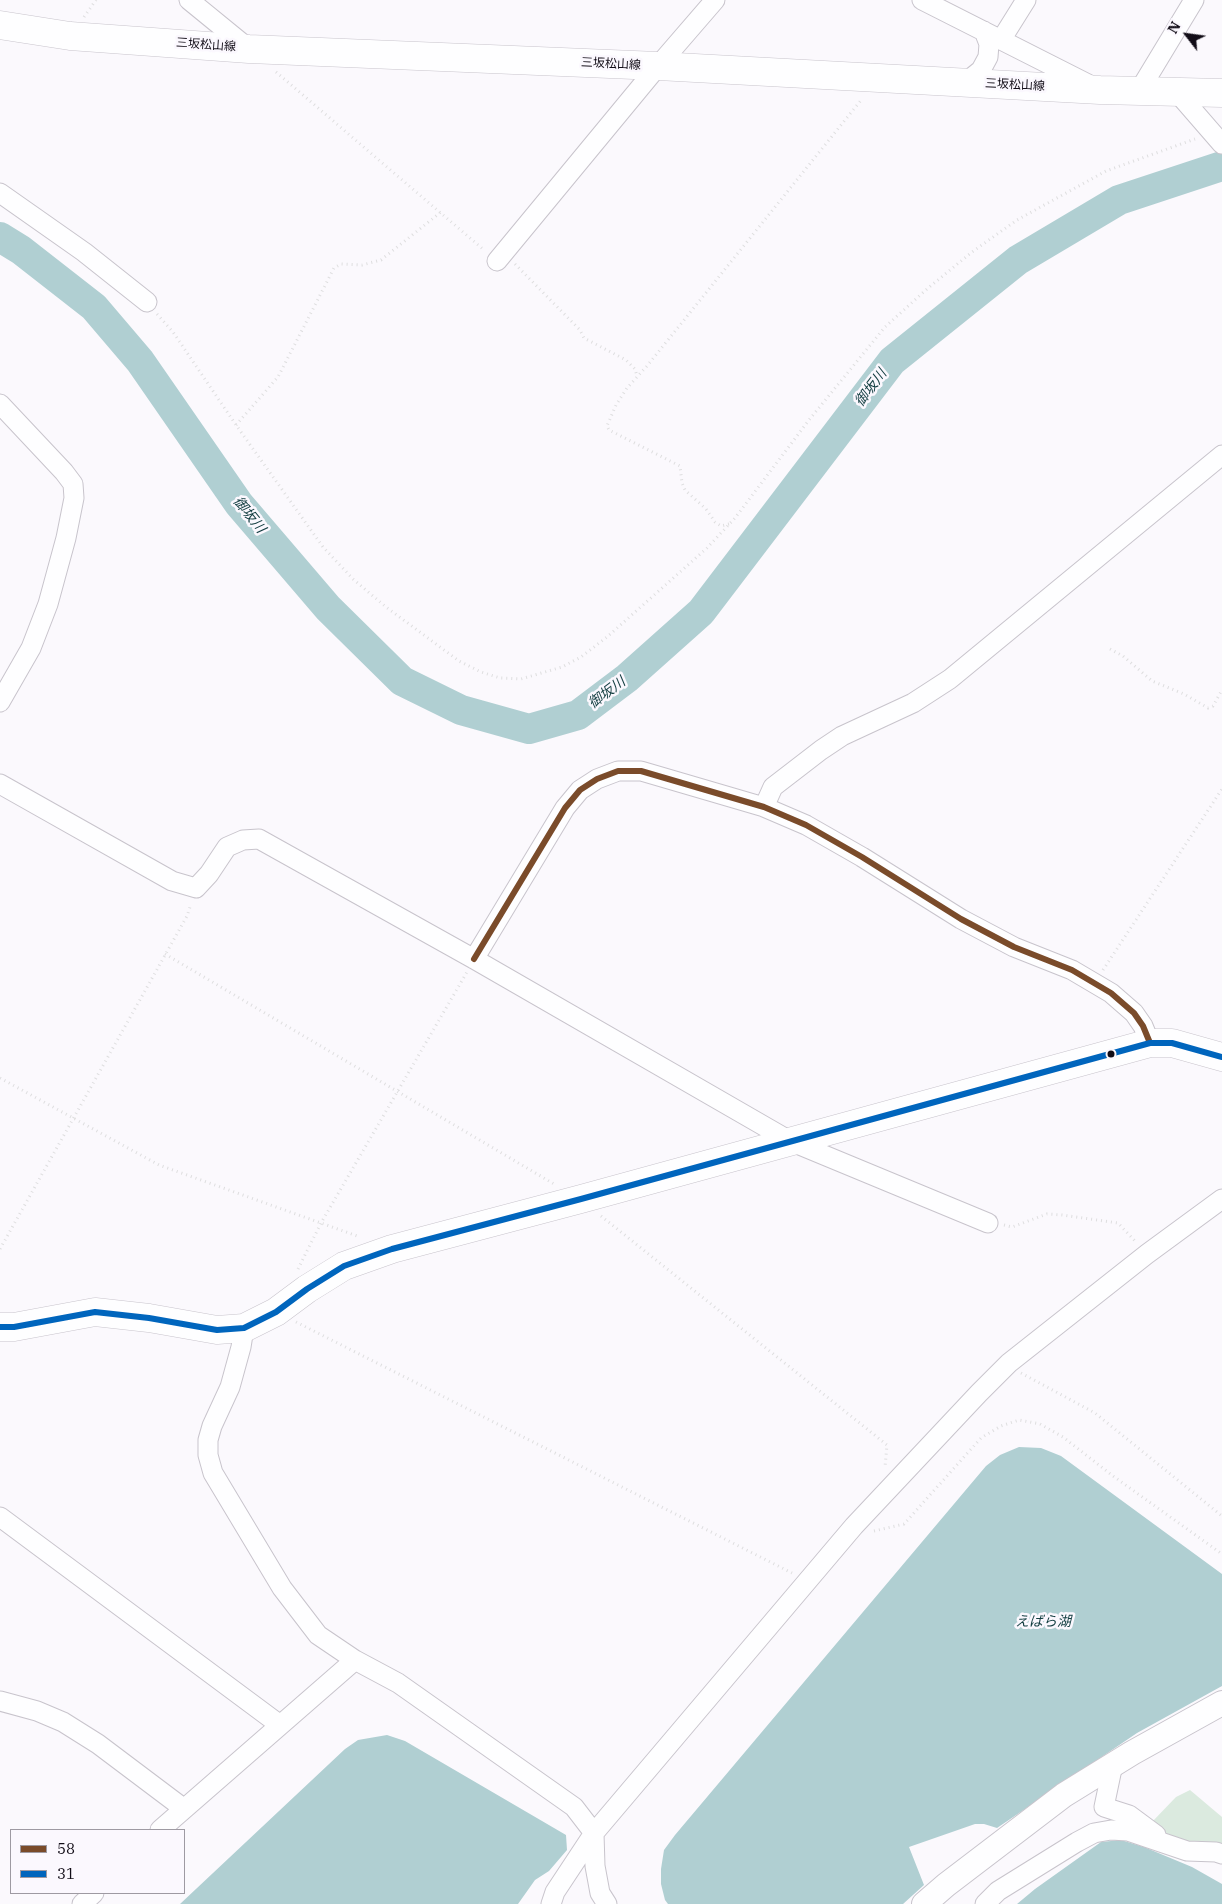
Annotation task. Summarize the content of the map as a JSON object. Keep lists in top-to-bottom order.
{
  "streets": {
    "main road": ["三坂松山線"]
  },
  "water": ["御坂川", "えばら湖"],
  "lines": ["transit line 58", "transit line 31"],
  "legend": ["58", "31"],
  "north": "top left"
}
